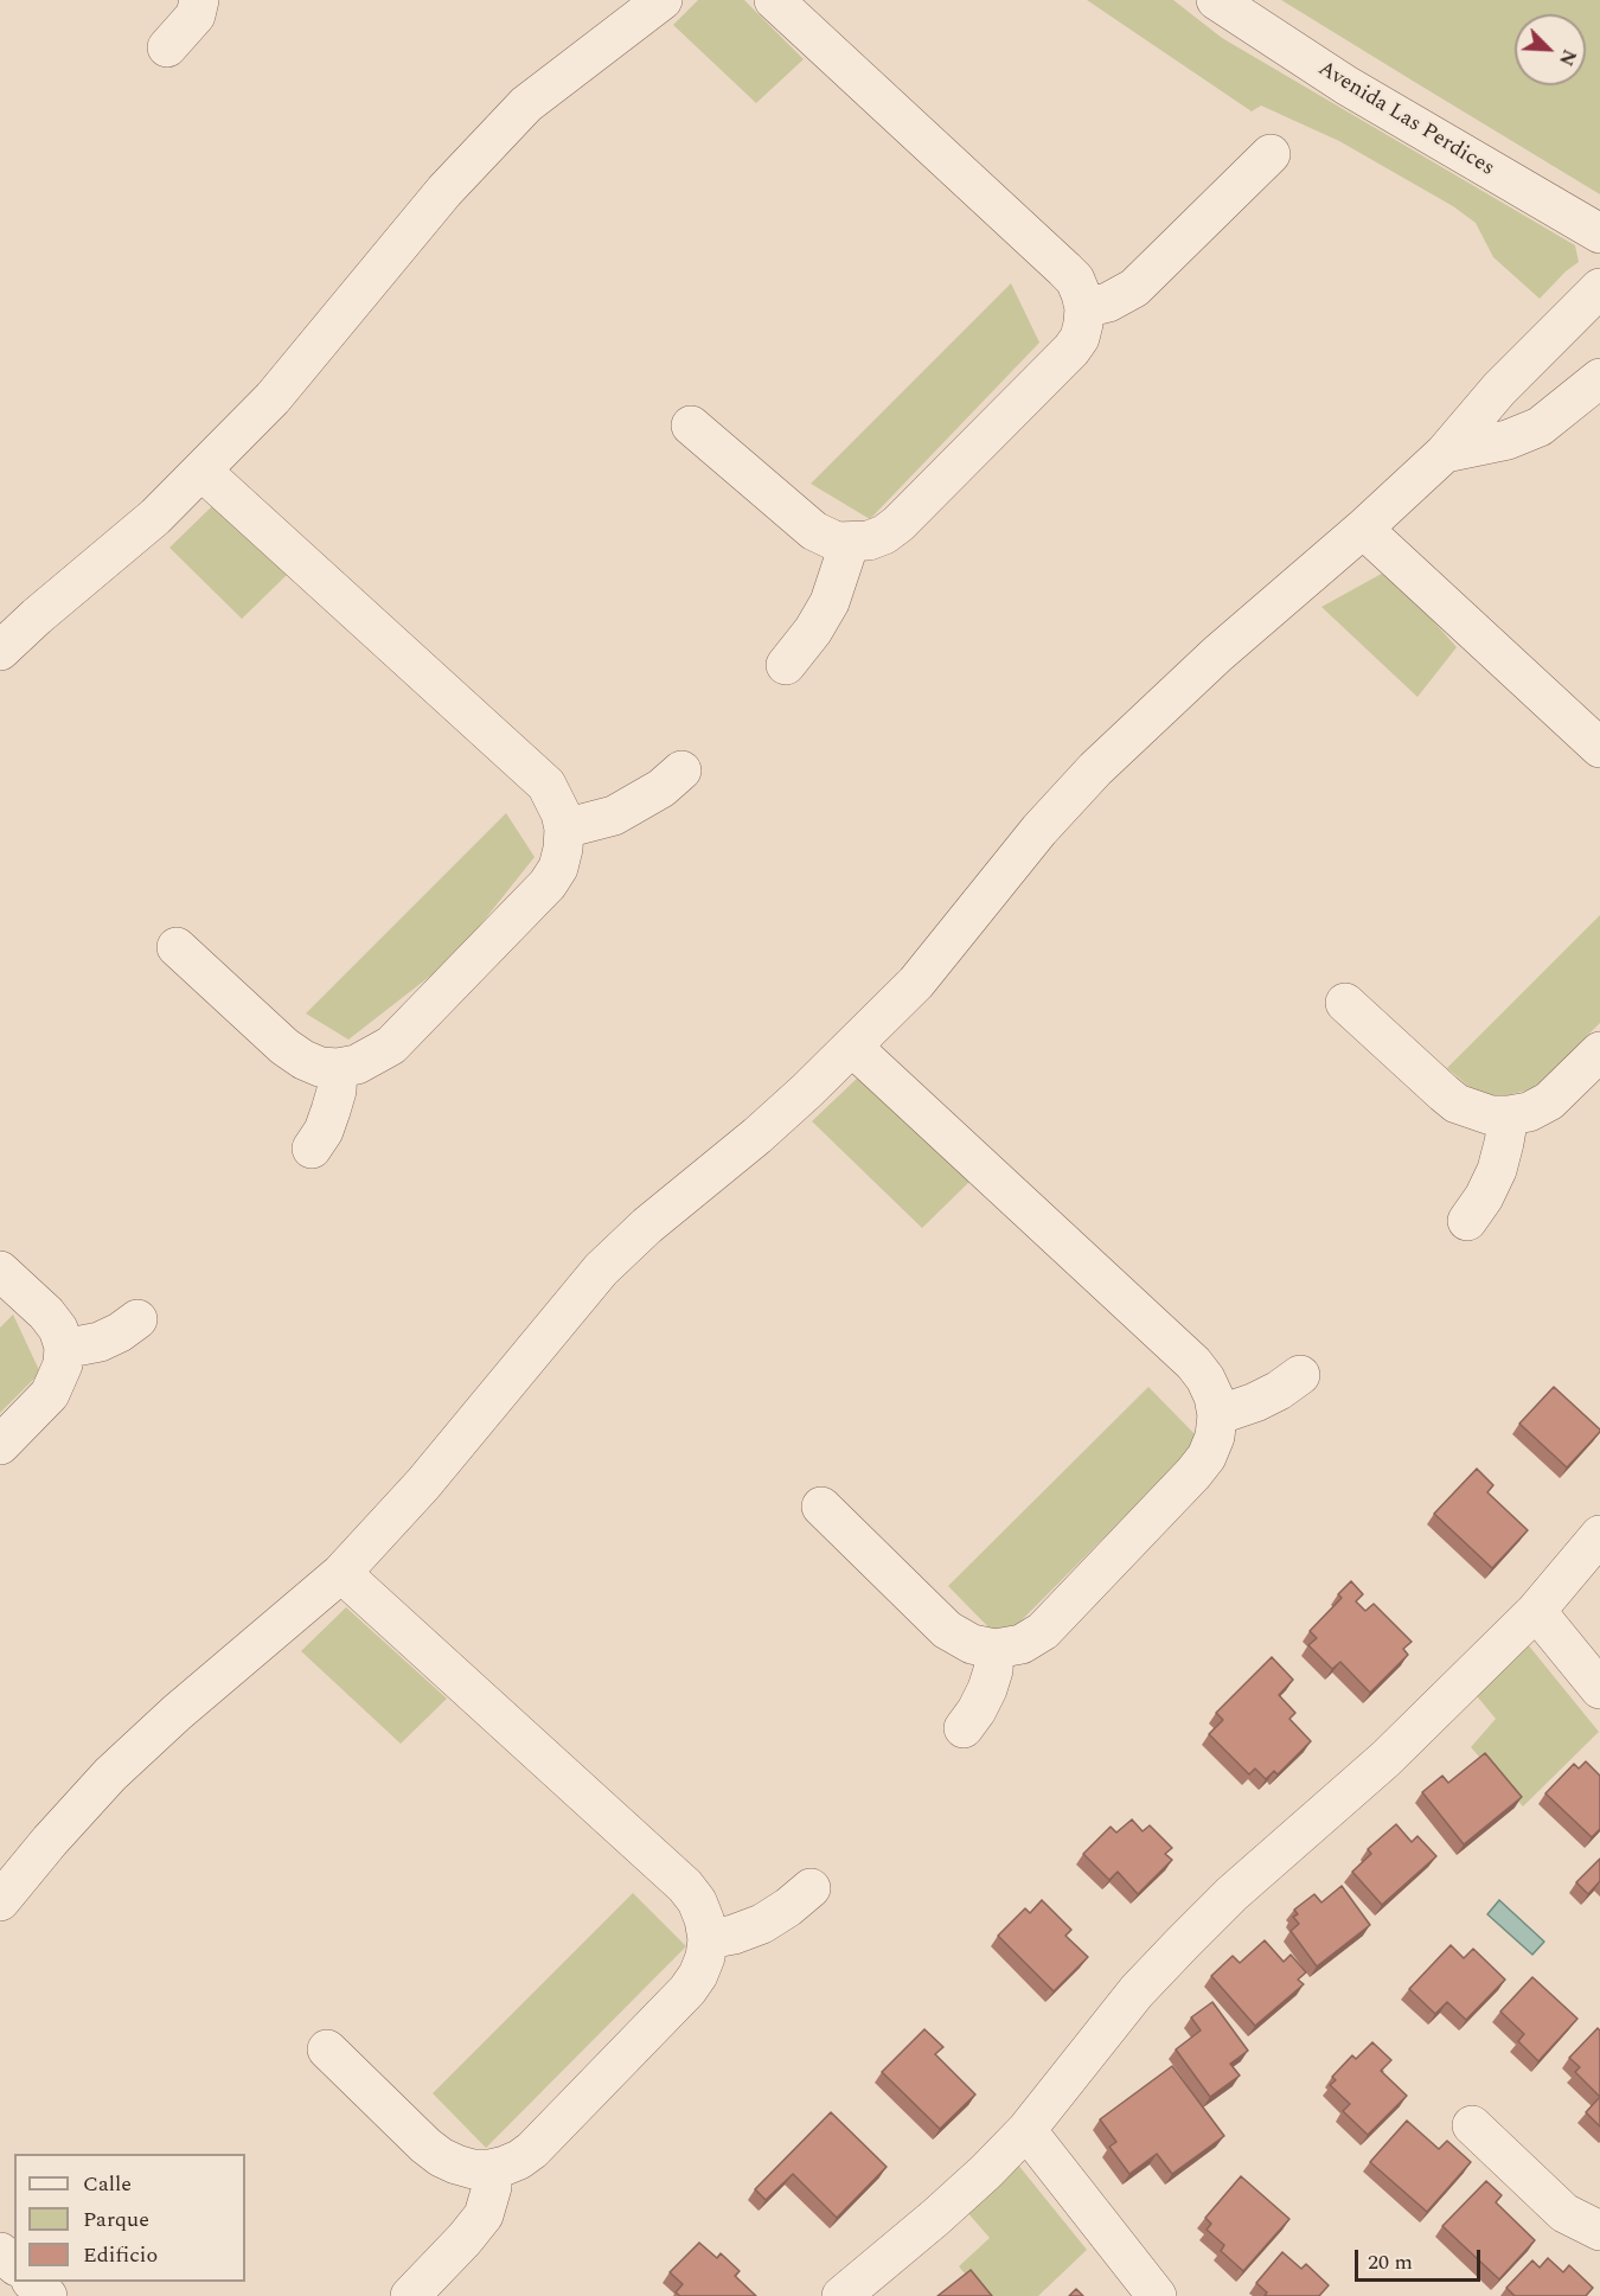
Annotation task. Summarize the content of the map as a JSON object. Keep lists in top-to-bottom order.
{
  "streets": {
    "street": ["Avenida Las Perdices"]
  },
  "legend": ["Calle", "Parque", "Edificio"],
  "scale_bar": "20 m",
  "north": "bottom right"
}
